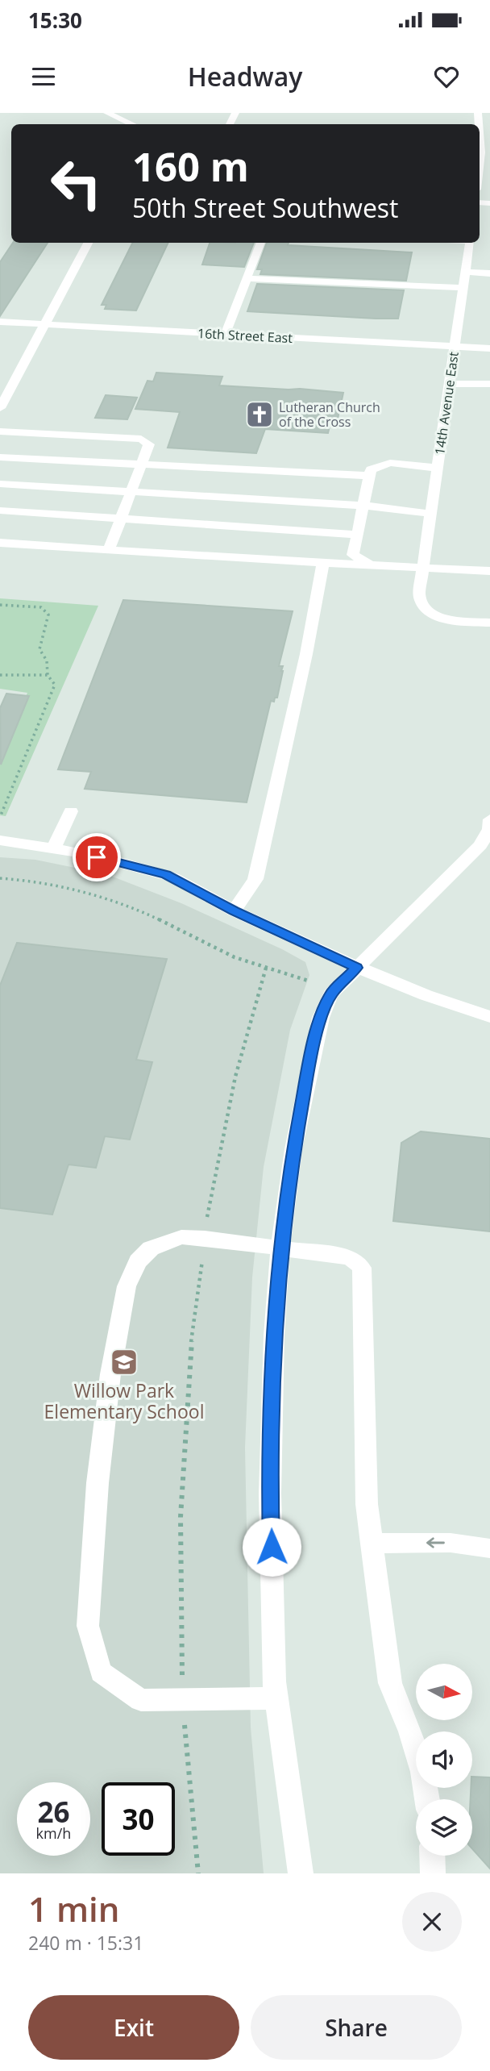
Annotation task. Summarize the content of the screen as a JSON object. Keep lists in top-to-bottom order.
{
  "streets": {
    "street": ["16th Street East", "14th Avenue East"]
  },
  "crossings": [
    ["16th Street East", "14th Avenue East"]
  ],
  "places": {
    "church": ["Lutheran Church of the Cross"],
    "school or university": ["Willow Park Elementary School"]
  },
  "north": "right",
  "page": {
    "status": "15:30",
    "header": "Headway",
    "turn": ["160 m", "50th Street Southwest"],
    "speed": "26 km/h",
    "limit": "30",
    "heading": ["1 min", "240 m · 15:31"],
    "buttons": ["Exit", "Share"]
  }
}
